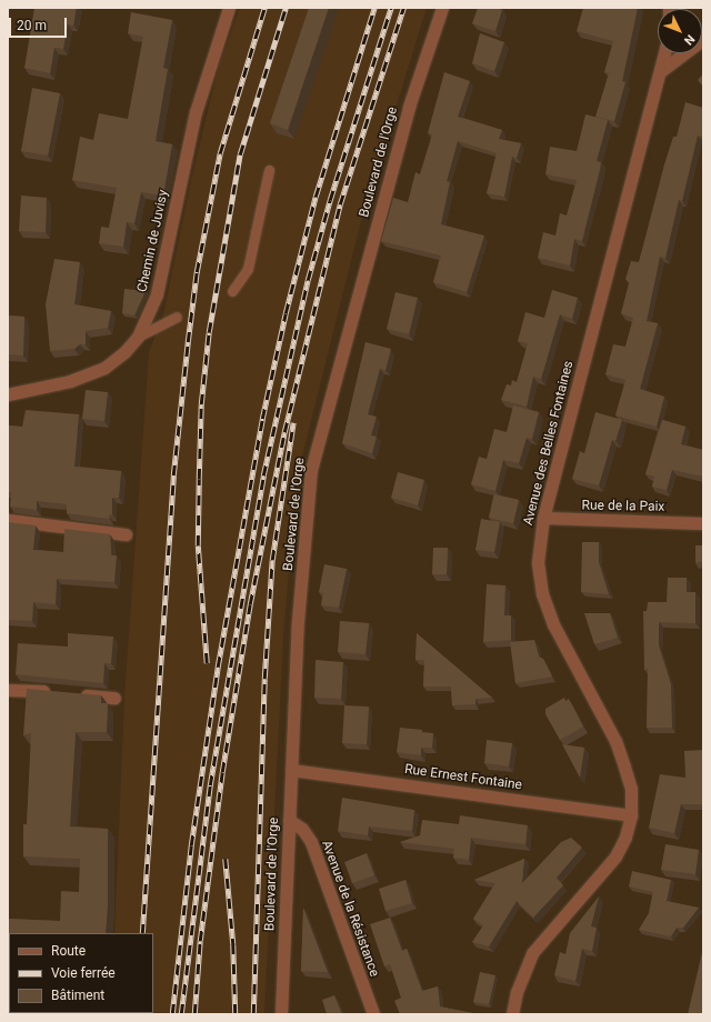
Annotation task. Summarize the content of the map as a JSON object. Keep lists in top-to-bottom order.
{
  "streets": {
    "street": [
      "Boulevard de l'Orge",
      "Chemin de Juvisy",
      "Avenue des Belles Fontaines",
      "Rue de la Paix",
      "Rue Ernest Fontaine",
      "Avenue de la Résistance"
    ]
  },
  "crossings": [
    ["Boulevard de l'Orge", "Rue Ernest Fontaine"],
    ["Boulevard de l'Orge", "Avenue de la Résistance"],
    ["Avenue des Belles Fontaines", "Rue de la Paix"],
    ["Avenue des Belles Fontaines", "Rue Ernest Fontaine"]
  ],
  "legend": ["Route", "Voie ferrée", "Bâtiment"],
  "scale_bar": "20 m",
  "north": "bottom right"
}
